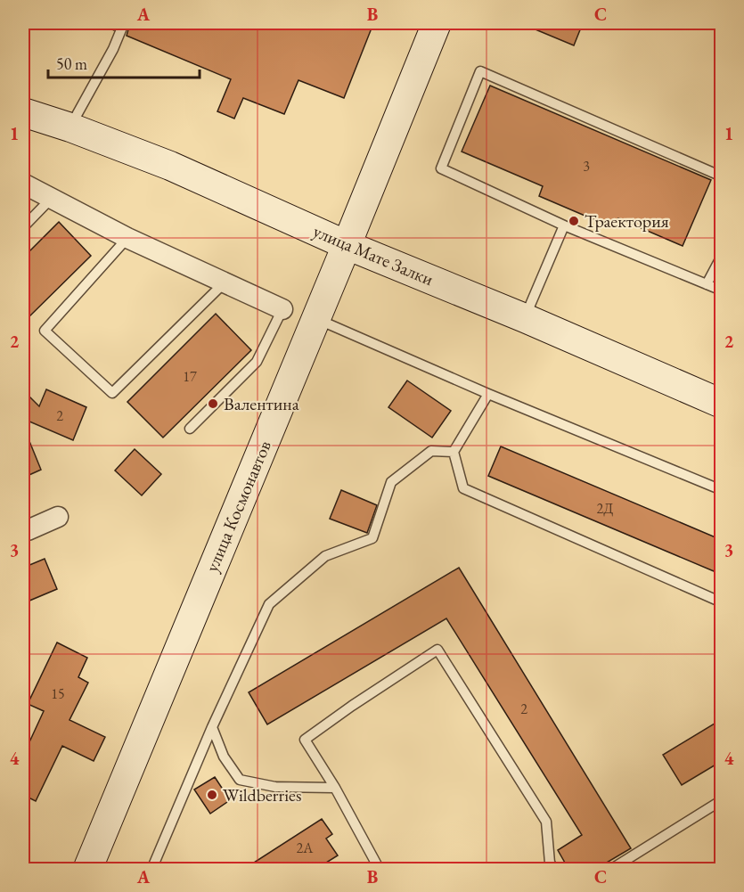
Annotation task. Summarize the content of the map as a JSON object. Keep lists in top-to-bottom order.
{
  "streets": {
    "street": ["улица Мате Залки", "улица Космонавтов"]
  },
  "crossings": [
    ["улица Мате Залки", "улица Космонавтов"]
  ],
  "places": ["Траектория", "Валентина", "Wildberries"],
  "house_numbers": [
    "3",
    "17",
    "2",
    "2Д",
    "15",
    "2",
    "2А"
  ],
  "scale_bar": "50 m",
  "grid": {
    "columns": ["A", "B", "C"],
    "rows": [
      "1",
      "2",
      "3",
      "4"
    ]
  }
}
